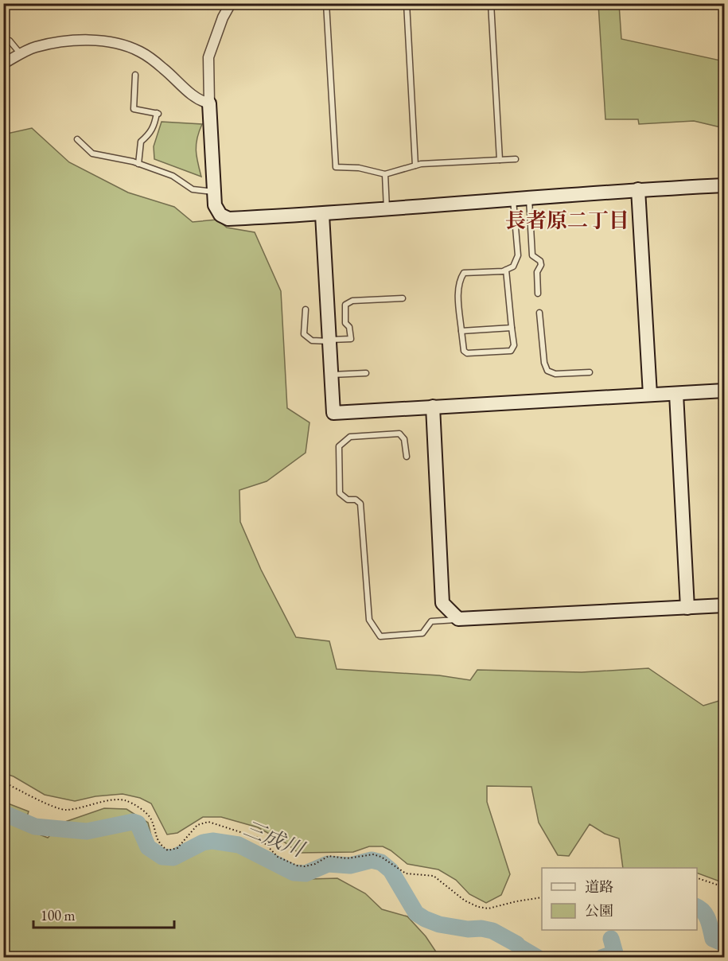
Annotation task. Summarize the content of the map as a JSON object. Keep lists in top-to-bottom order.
{
  "districts": ["長者原二丁目"],
  "water": ["三成川"],
  "legend": ["道路", "公園"],
  "scale_bar": "100 m"
}
